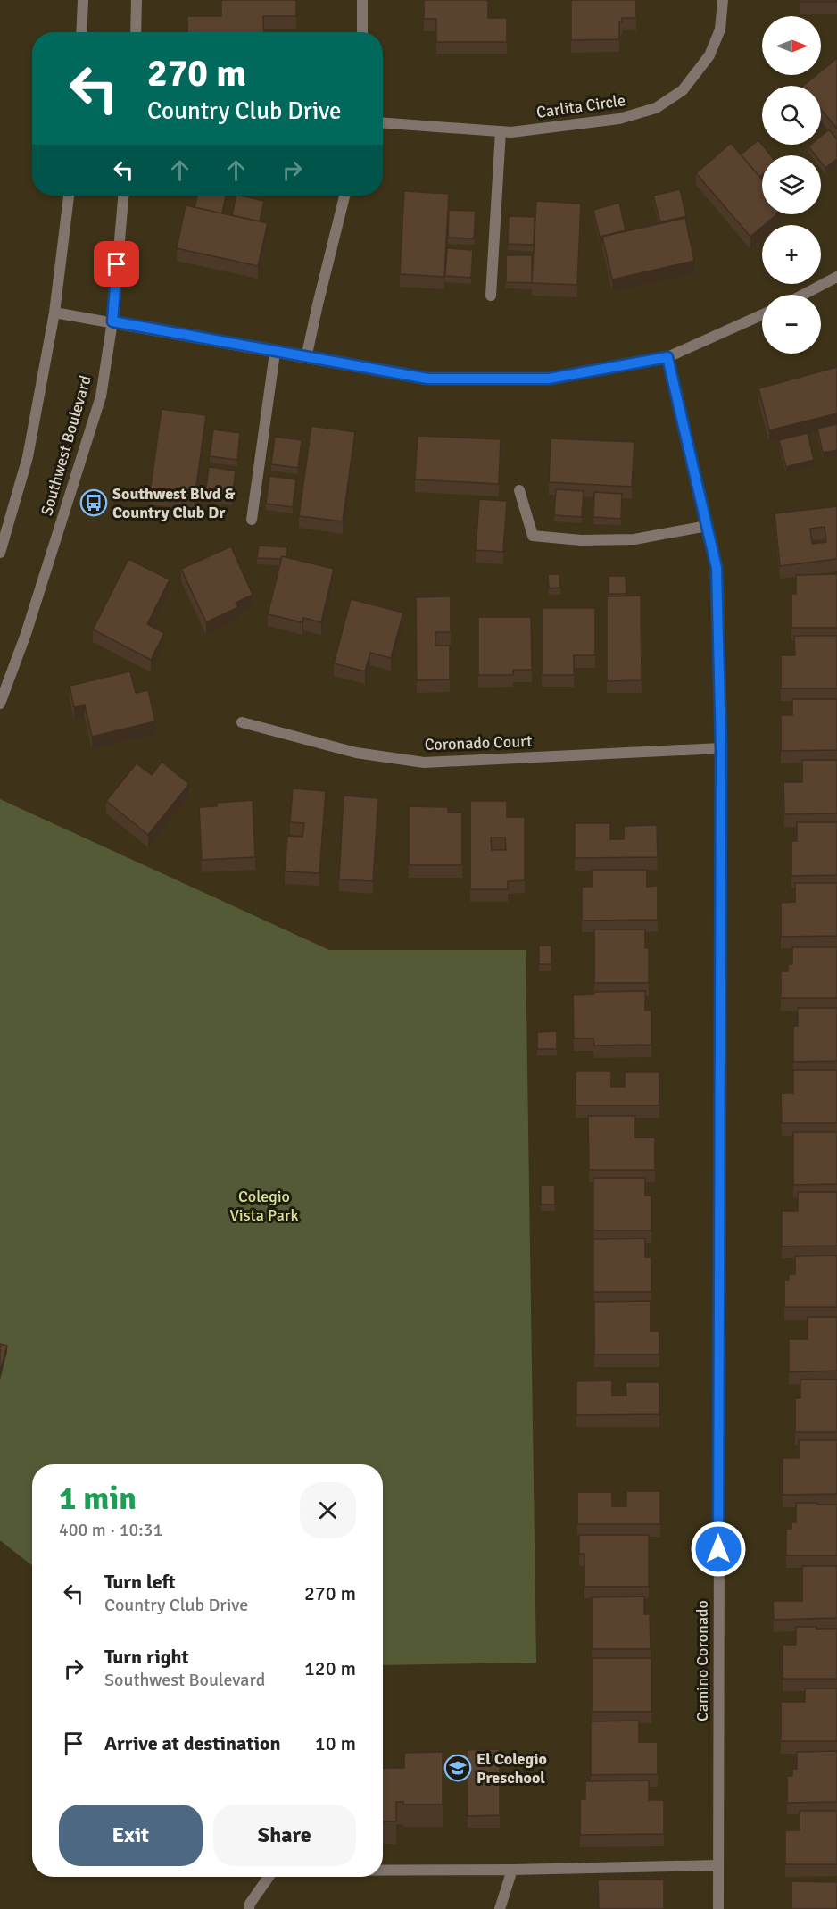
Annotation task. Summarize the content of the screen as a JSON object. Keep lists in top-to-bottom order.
{
  "streets": {
    "street": [
      "Carlita Circle",
      "Southwest Boulevard",
      "Coronado Court",
      "Camino Coronado"
    ]
  },
  "crossings": [
    ["Coronado Court", "Camino Coronado"]
  ],
  "parks": ["Colegio Vista Park"],
  "places": {
    "bus stop": ["Southwest Blvd & Country Club Dr"],
    "school or university": ["El Colegio Preschool"]
  },
  "north": "right",
  "page": {
    "map_buttons": ["+", "−"],
    "turn": ["270 m", "Country Club Drive"],
    "heading": ["1 min", "400 m · 10:31"],
    "list": [
      {
        "name": "Turn left",
        "note": "Country Club Drive",
        "value": "270 m"
      },
      {
        "name": "Turn right",
        "note": "Southwest Boulevard",
        "value": "120 m"
      },
      {
        "name": "Arrive at destination",
        "value": "10 m"
      }
    ],
    "buttons": ["Exit", "Share"]
  }
}
